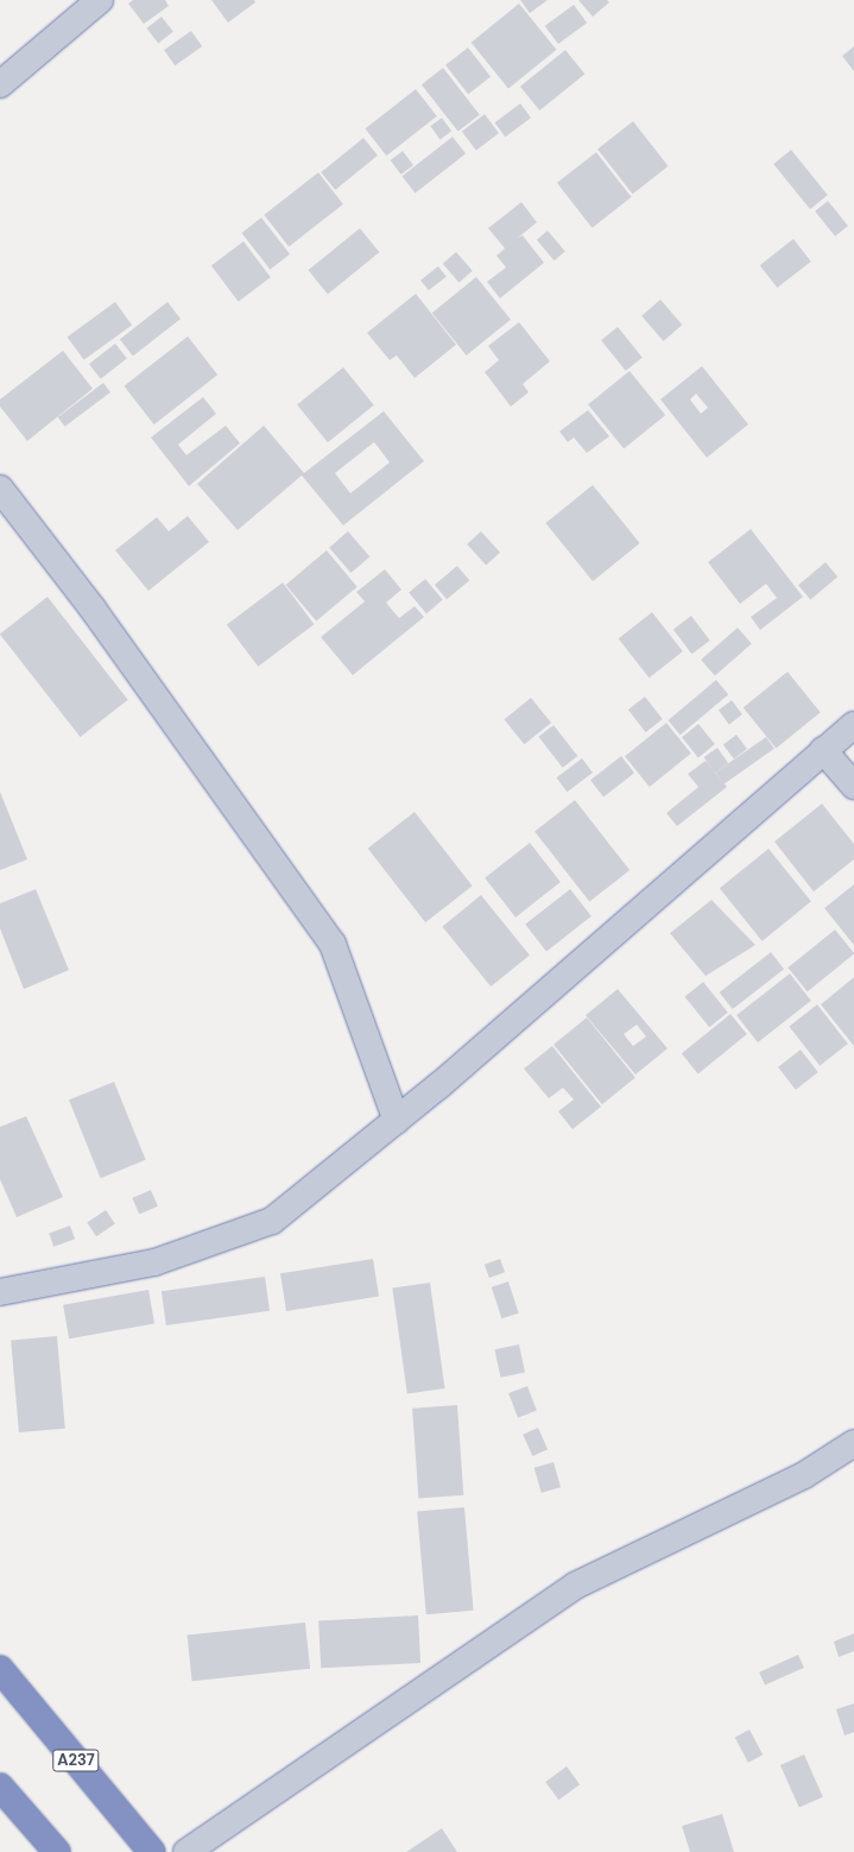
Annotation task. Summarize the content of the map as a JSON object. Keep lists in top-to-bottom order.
{
  "streets": {
    "highway": ["A237"]
  }
}
